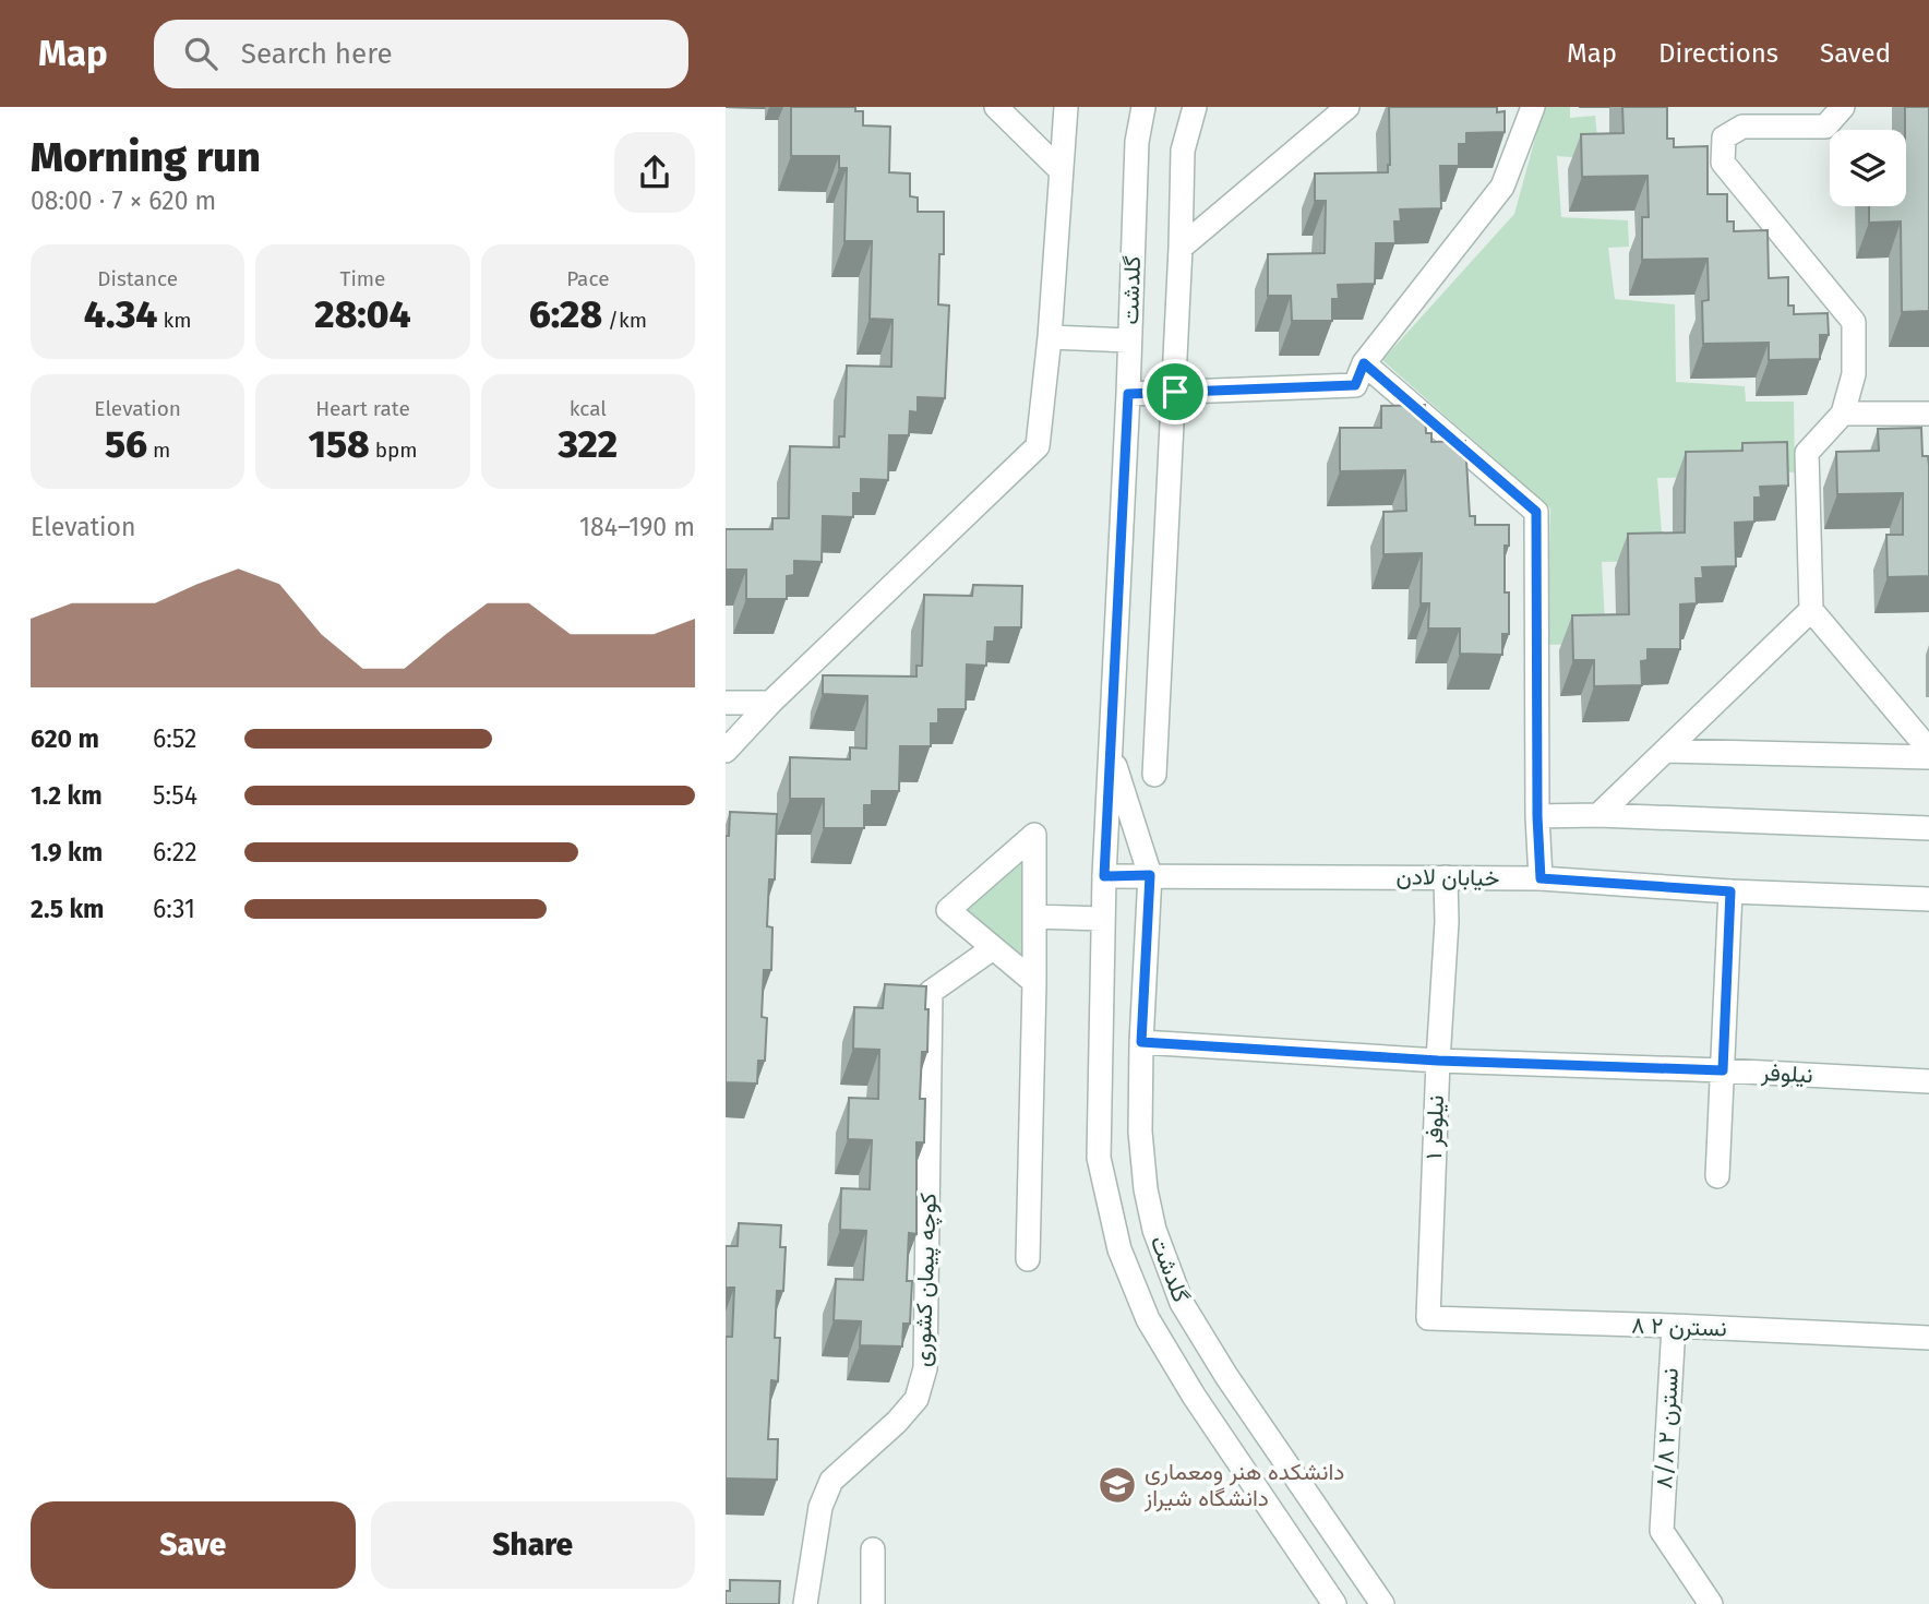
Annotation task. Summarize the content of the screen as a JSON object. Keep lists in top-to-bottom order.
{
  "streets": {
    "street": [
      "گلدشت",
      "خیابان لادن",
      "نیلوفر",
      "۱ نیلوفر",
      "کوچه پیمان کشوری",
      "۸ نسترن ۲",
      "۸/۸ نسترن ۲"
    ]
  },
  "crossings": [
    ["گلدشت", "خیابان لادن"],
    ["گلدشت", "نیلوفر"],
    ["خیابان لادن", "۱ نیلوفر"],
    ["نیلوفر", "۱ نیلوفر"],
    ["۱ نیلوفر", "۸ نسترن ۲"],
    ["۸ نسترن ۲", "۸/۸ نسترن ۲"]
  ],
  "places": {
    "school or university": ["دانشکده هنر‌ ومعماری دانشگاه شیراز"]
  },
  "page": {
    "header": "Map",
    "search": "Search here",
    "nav": ["Map", "Directions", "Saved"],
    "heading": ["Morning run", "08:00 · 7 × 620 m"],
    "stats": [
      ["Distance", "4.34 km"],
      ["Time", "28:04"],
      ["Pace", "6:28 /km"],
      ["Elevation", "56 m"],
      ["Heart rate", "158 bpm"],
      ["kcal", "322"]
    ],
    "chart": ["Elevation", "184–190 m"],
    "list": [
      {
        "name": "620 m",
        "note": "6:52"
      },
      {
        "name": "1.2 km",
        "note": "5:54"
      },
      {
        "name": "1.9 km",
        "note": "6:22"
      },
      {
        "name": "2.5 km",
        "note": "6:31"
      }
    ],
    "buttons": ["Save", "Share"]
  }
}
